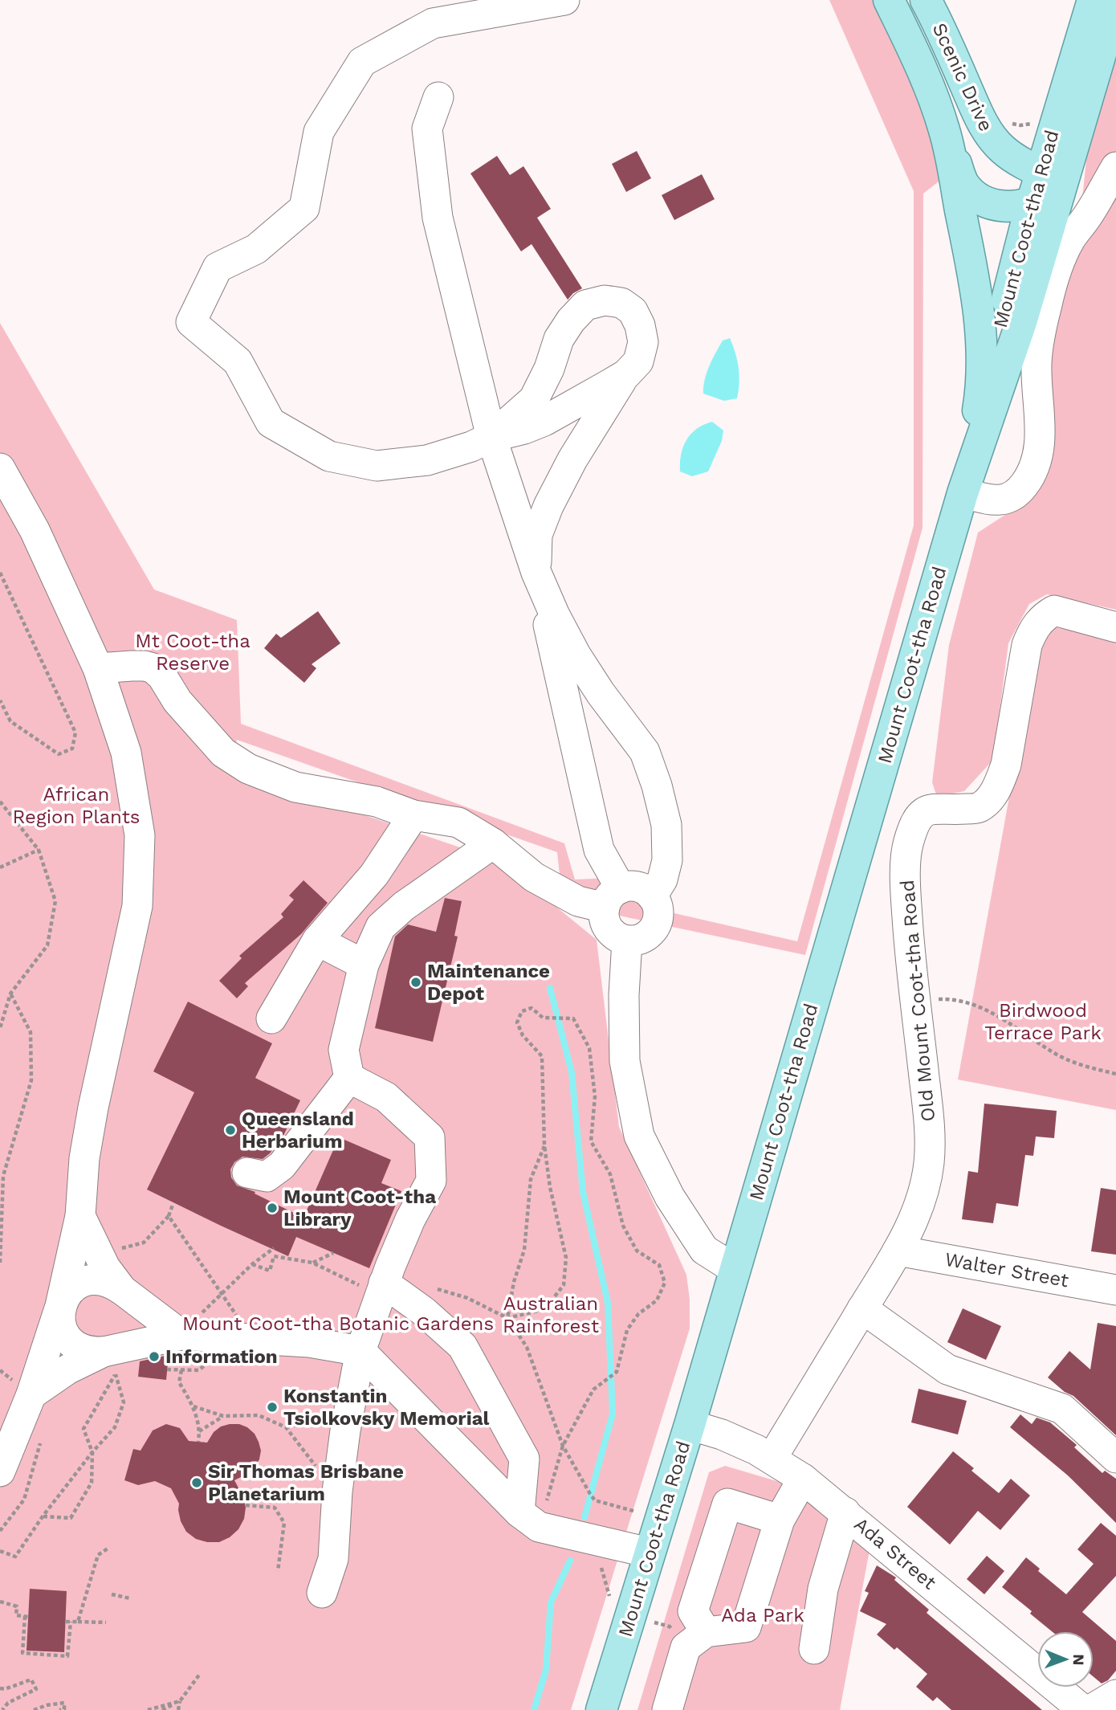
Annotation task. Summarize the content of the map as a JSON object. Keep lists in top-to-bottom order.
{
  "streets": {
    "main road": ["Scenic Drive", "Mount Coot-tha Road"],
    "street": ["Old Mount Coot-tha Road", "Walter Street", "Ada Street"]
  },
  "crossings": [
    ["Scenic Drive", "Mount Coot-tha Road"],
    ["Mount Coot-tha Road", "Ada Street"],
    ["Old Mount Coot-tha Road", "Walter Street"],
    ["Old Mount Coot-tha Road", "Ada Street"]
  ],
  "parks": [
    "Mt Coot-tha Reserve",
    "African Region Plants",
    "Birdwood Terrace Park",
    "Australian Rainforest",
    "Mount Coot-tha Botanic Gardens",
    "Ada Park"
  ],
  "places": [
    "Maintenance Depot",
    "Queensland Herbarium",
    "Mount Coot-tha Library",
    "Information",
    "Konstantin Tsiolkovsky Memorial",
    "Sir Thomas Brisbane Planetarium"
  ],
  "north": "right"
}
